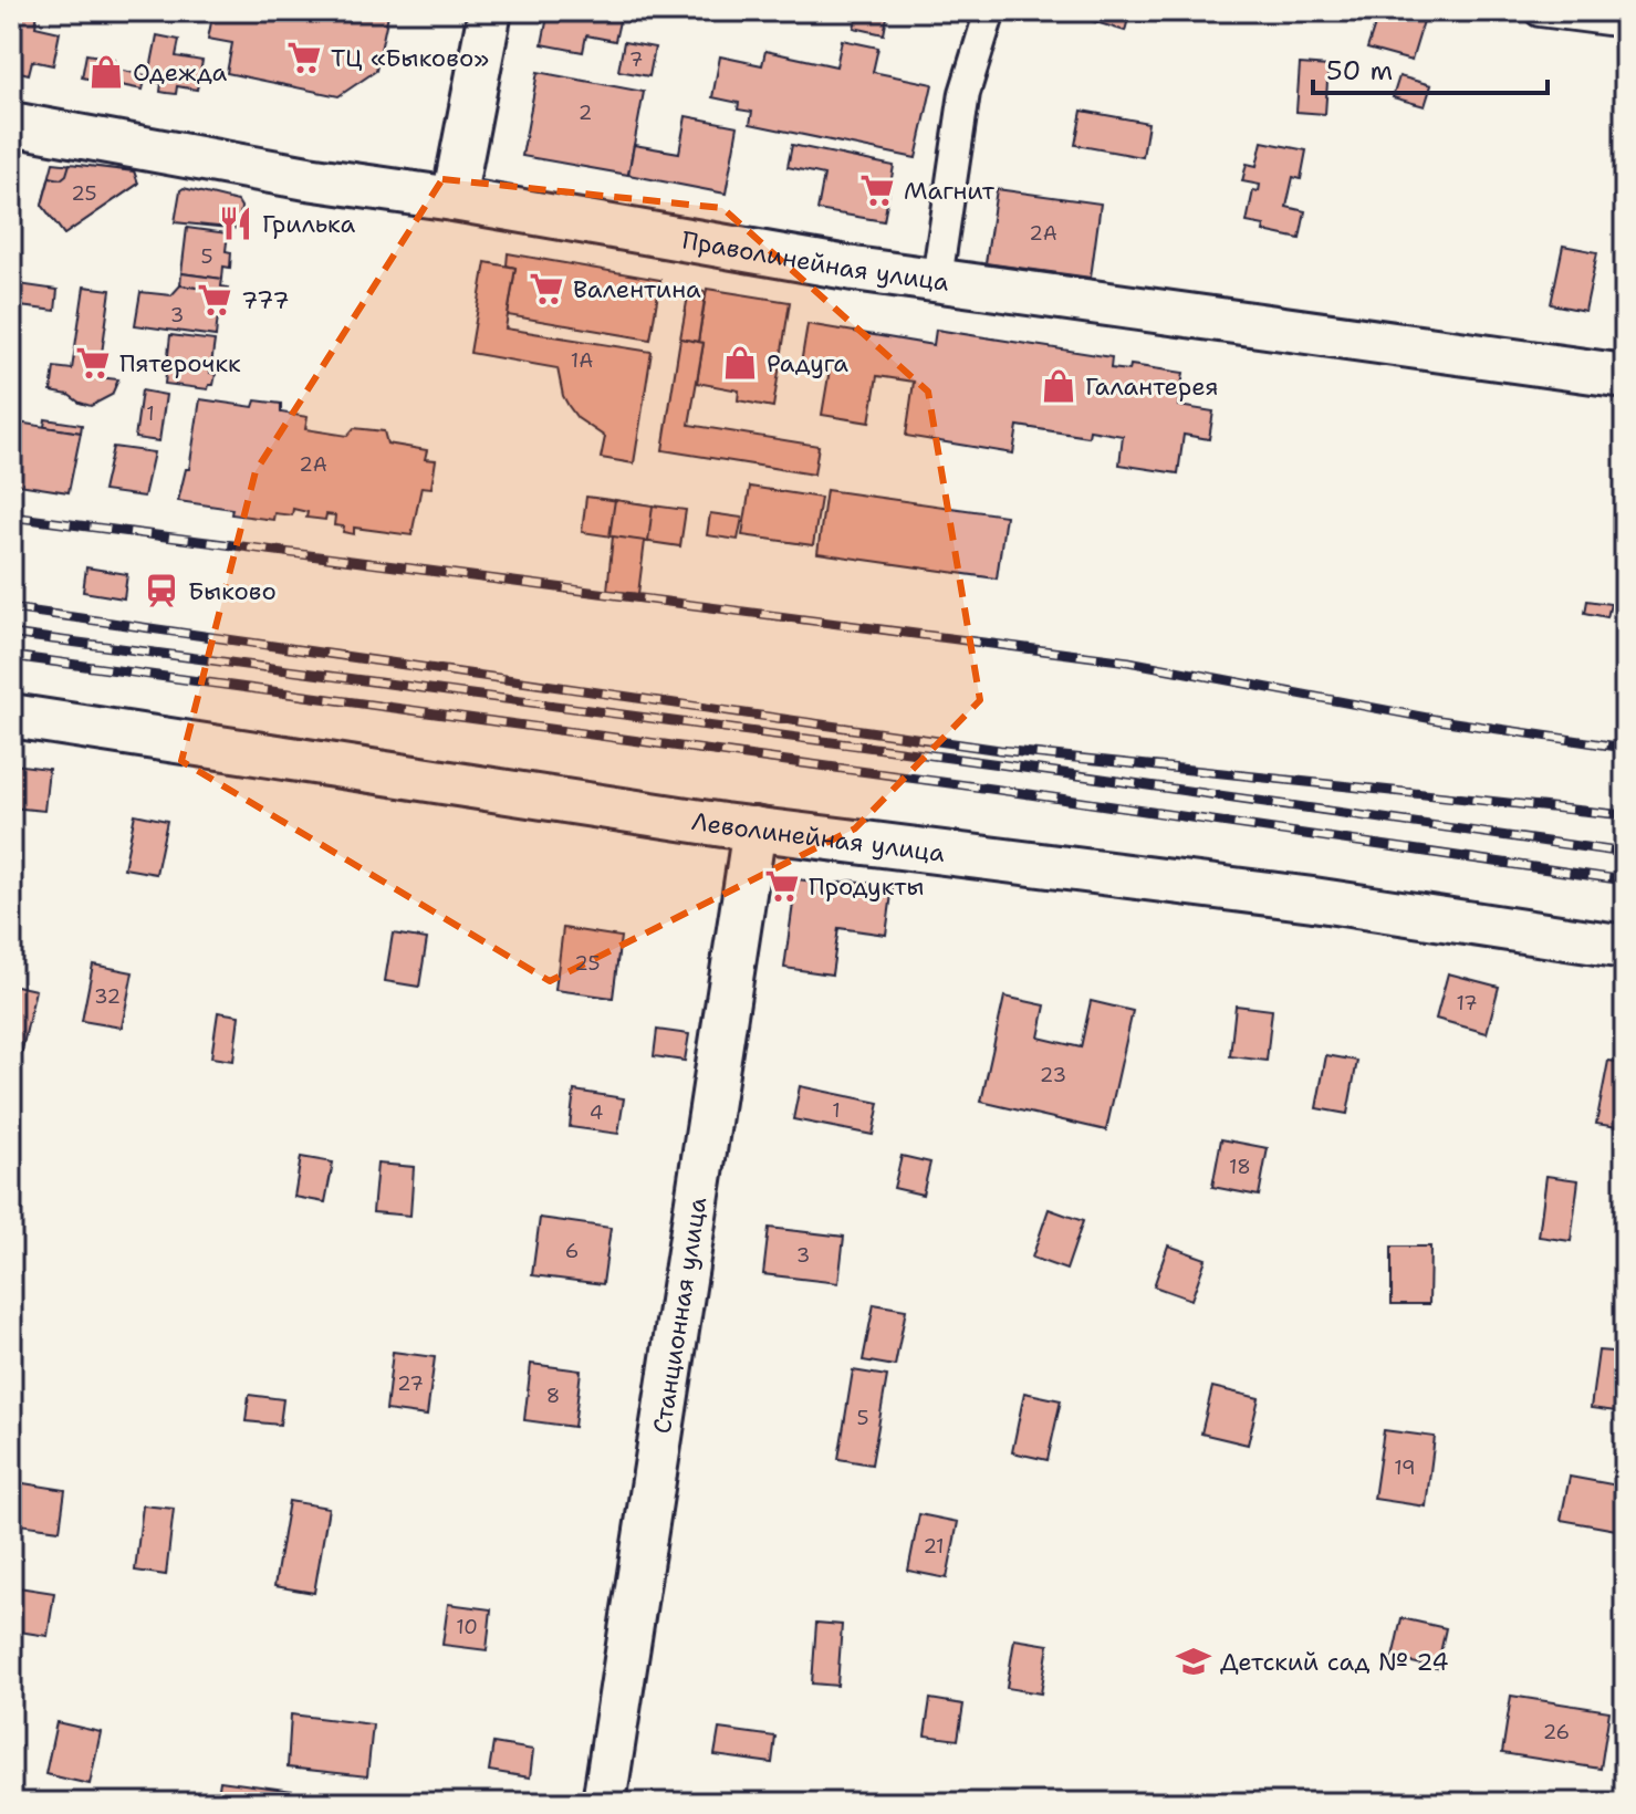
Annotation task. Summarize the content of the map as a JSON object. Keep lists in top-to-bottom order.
{
  "streets": {
    "main road": ["Праволинейная улица", "Леволинейная улица", "Станционная улица"]
  },
  "crossings": [
    ["Леволинейная улица", "Станционная улица"]
  ],
  "places": {
    "supermarket": [
      "ТЦ «Быково»",
      "Магнит",
      "Валентина",
      "777",
      "Пятерочкк",
      "Продукты"
    ],
    "shop": ["Одежда", "Радуга", "Галантерея"],
    "restaurant": ["Грилька"],
    "station": ["Быково"],
    "school or university": ["Детский сад № 24"]
  },
  "house_numbers": [
    "7",
    "2",
    "25",
    "2А",
    "5",
    "3",
    "1А",
    "1",
    "2А",
    "25",
    "32",
    "17",
    "23",
    "1",
    "4",
    "18",
    "6",
    "3",
    "27",
    "8",
    "5",
    "19",
    "21",
    "10",
    "26"
  ],
  "scale_bar": "50 m"
}
